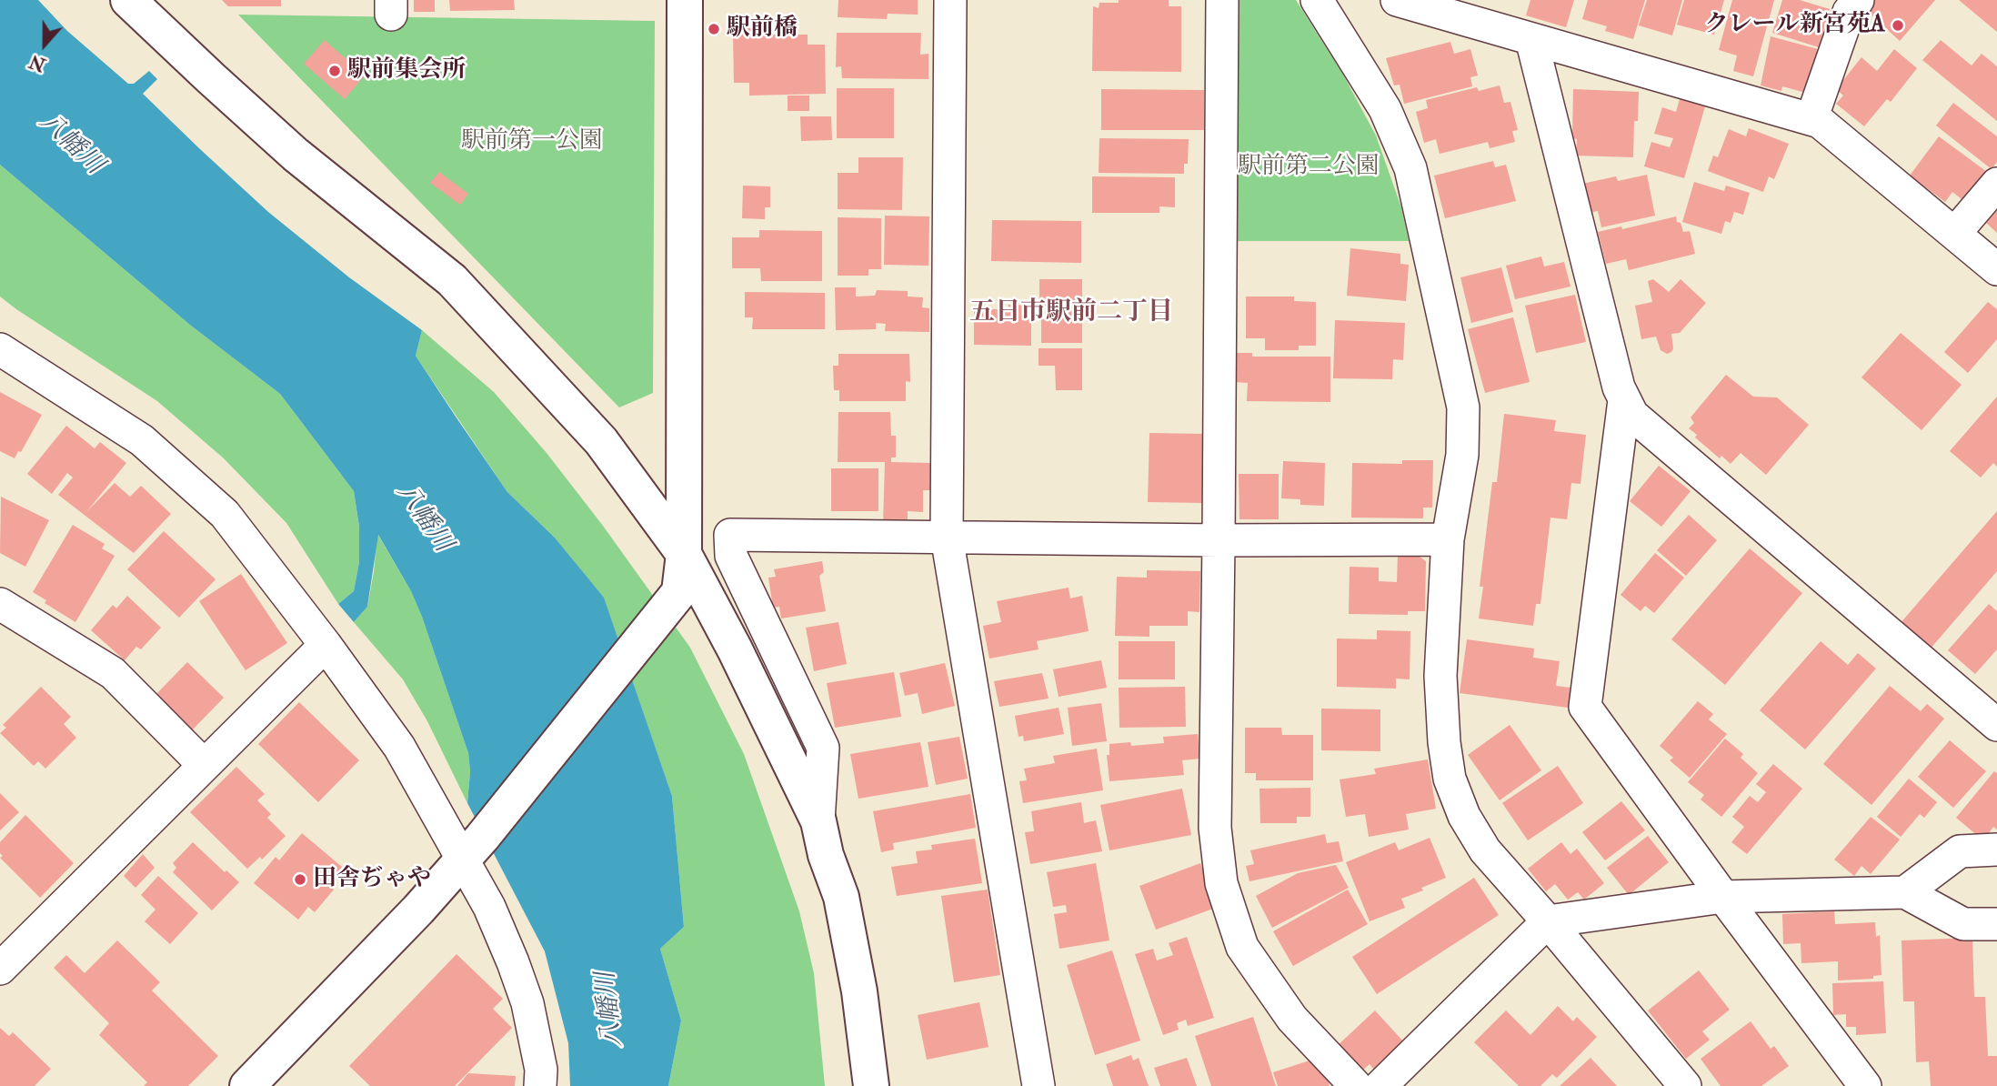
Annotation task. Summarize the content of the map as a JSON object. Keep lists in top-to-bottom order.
{
  "districts": ["五日市駅前二丁目"],
  "water": ["八幡川"],
  "parks": ["駅前第一公園", "駅前第二公園"],
  "places": [
    "クレール新宮苑A",
    "駅前橋",
    "駅前集会所",
    "田舎ぢゃや"
  ],
  "north": "bottom"
}
